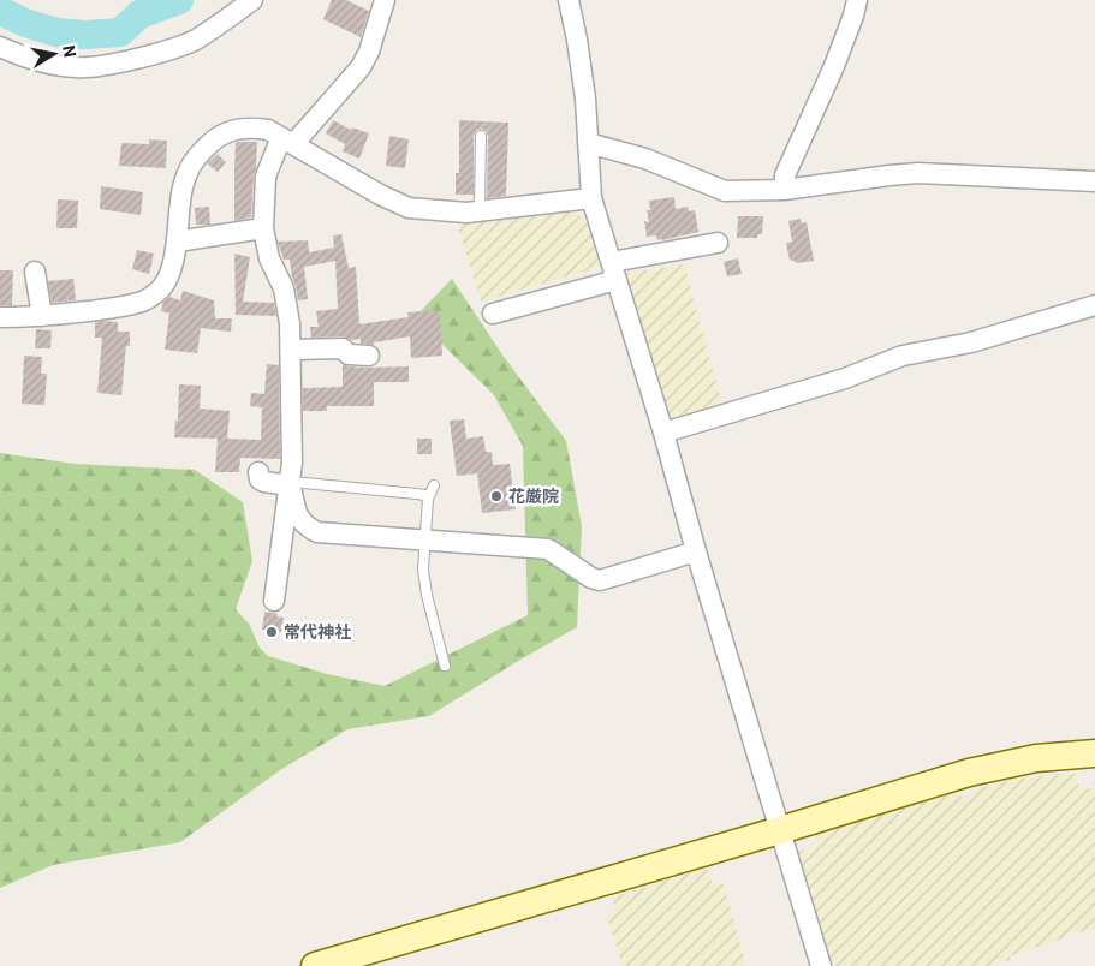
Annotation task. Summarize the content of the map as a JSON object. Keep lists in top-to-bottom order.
{
  "places": ["花厳院", "常代神社"],
  "north": "right"
}
